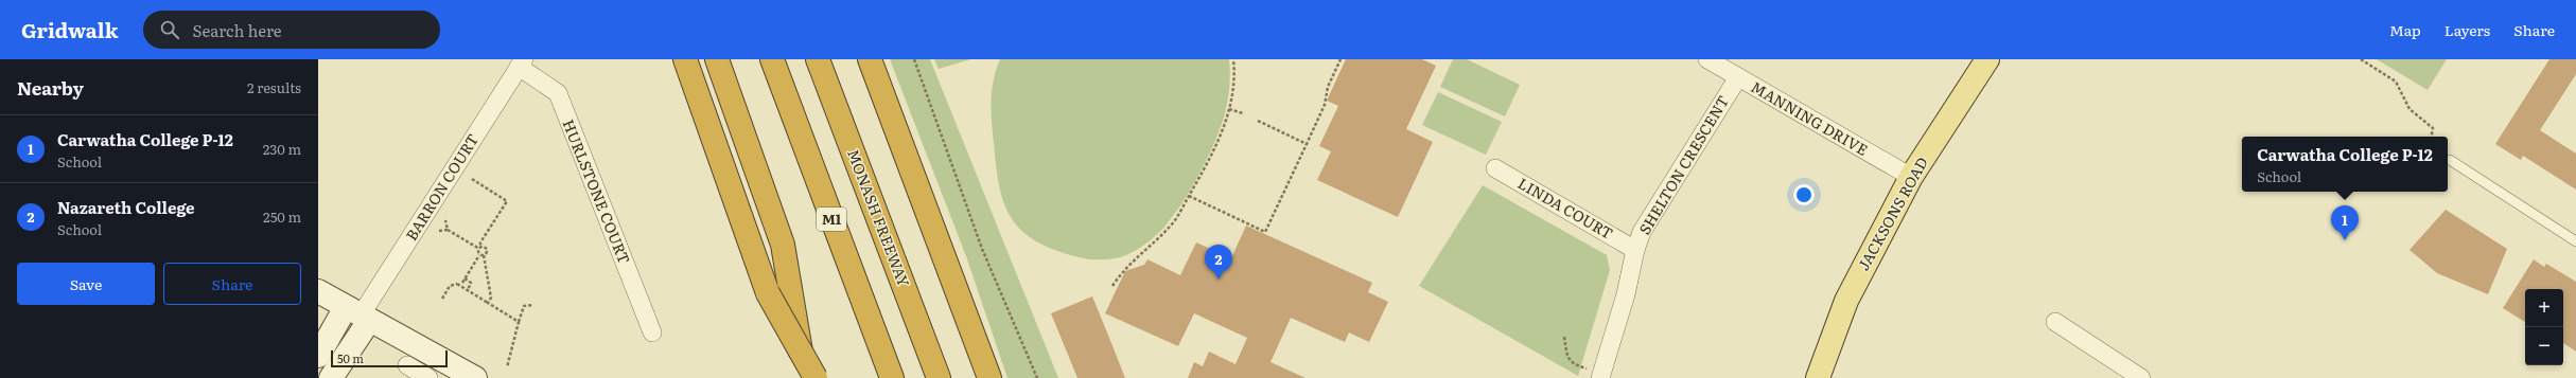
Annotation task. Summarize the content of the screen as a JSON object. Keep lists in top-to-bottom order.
{
  "streets": {
    "highway": ["MONASH FREEWAY", "M1"],
    "main road": ["JACKSONS ROAD"],
    "street": [
      "MANNING DRIVE",
      "SHELTON CRESCENT",
      "BARRON COURT",
      "HURLSTONE COURT",
      "LINDA COURT"
    ]
  },
  "crossings": [
    ["MANNING DRIVE", "SHELTON CRESCENT"],
    ["MANNING DRIVE", "JACKSONS ROAD"],
    ["SHELTON CRESCENT", "LINDA COURT"],
    ["BARRON COURT", "HURLSTONE COURT"]
  ],
  "scale_bar": "50 m",
  "page": {
    "header": "Gridwalk",
    "search": "Search here",
    "nav": ["Map", "Layers", "Share"],
    "heading": ["Nearby", "2 results"],
    "list": [
      {
        "mark": "1",
        "name": "Carwatha College P-12",
        "note": "School",
        "value": "230 m"
      },
      {
        "mark": "2",
        "name": "Nazareth College",
        "note": "School",
        "value": "250 m"
      }
    ],
    "popup": ["Carwatha College P-12", "School"],
    "pins": ["1", "2"],
    "buttons": ["Save", "Share"],
    "map_buttons": ["+", "−"],
    "scale": "50 m"
  }
}
